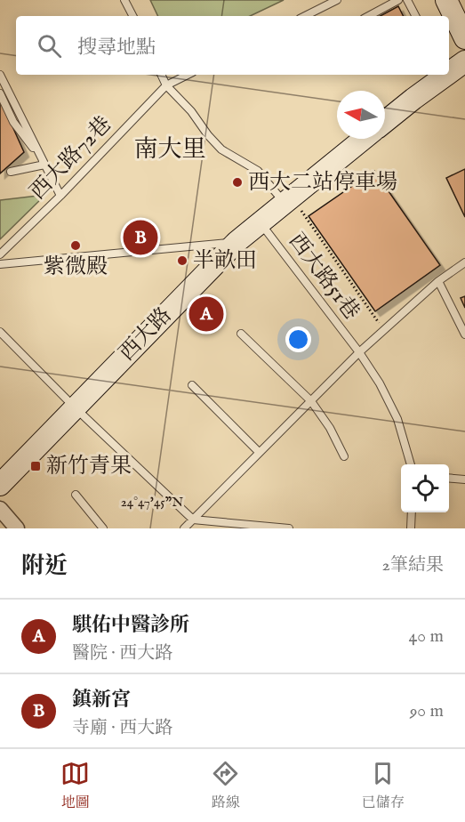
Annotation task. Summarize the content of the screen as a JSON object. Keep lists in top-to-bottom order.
{
  "streets": {
    "street": ["西大路"],
    "lane": ["西大路72巷", "西大路51巷"]
  },
  "crossings": [
    ["西大路51巷", "西大路"]
  ],
  "districts": ["南大里"],
  "places": {
    "other": ["西大二站停車場", "紫微殿", "半畝田"],
    "transit": ["新竹青果"]
  },
  "north": "left",
  "page": {
    "search": "搜尋地點",
    "pins": ["B", "A"],
    "heading": ["附近", "2筆結果"],
    "list": [
      {
        "mark": "A",
        "name": "騏佑中醫診所",
        "note": "醫院 · 西大路",
        "value": "40 m"
      },
      {
        "mark": "B",
        "name": "鎮新宮",
        "note": "寺廟 · 西大路",
        "value": "90 m"
      }
    ],
    "nav": ["地圖", "路線", "已儲存"]
  },
  "coordinates": ["24°47'45\"N"]
}
